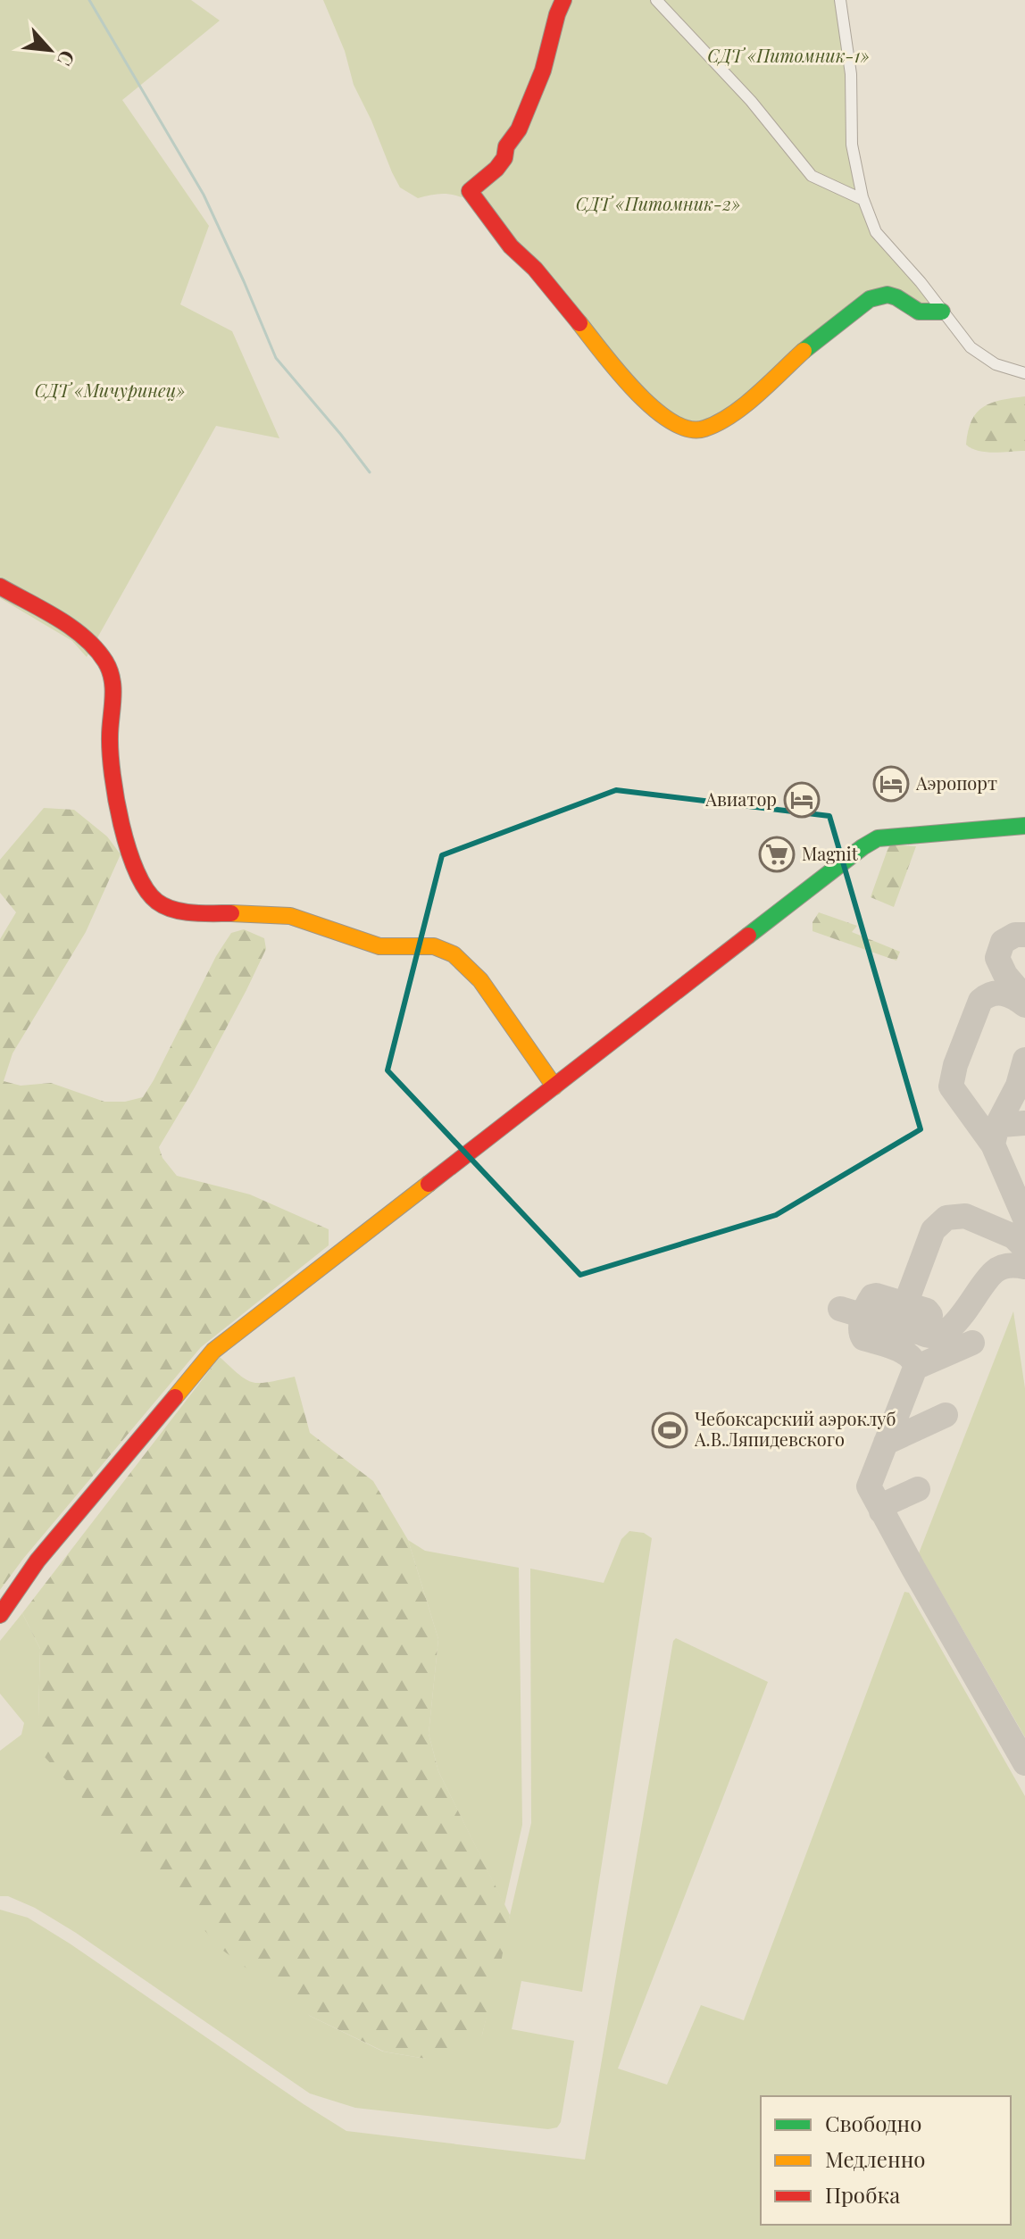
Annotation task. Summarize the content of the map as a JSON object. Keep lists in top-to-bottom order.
{
  "parks": ["СДТ «Питомник-1»", "СДТ «Питомник-2»", "СДТ «Мичуринец»"],
  "places": {
    "hotel": ["Аэропорт", "Авиатор"],
    "supermarket": ["Magnit"],
    "sports": ["Чебоксарский аэроклуб А.В.Ляпидевского"]
  },
  "legend": ["Свободно", "Медленно", "Пробка"],
  "north": "bottom right"
}
